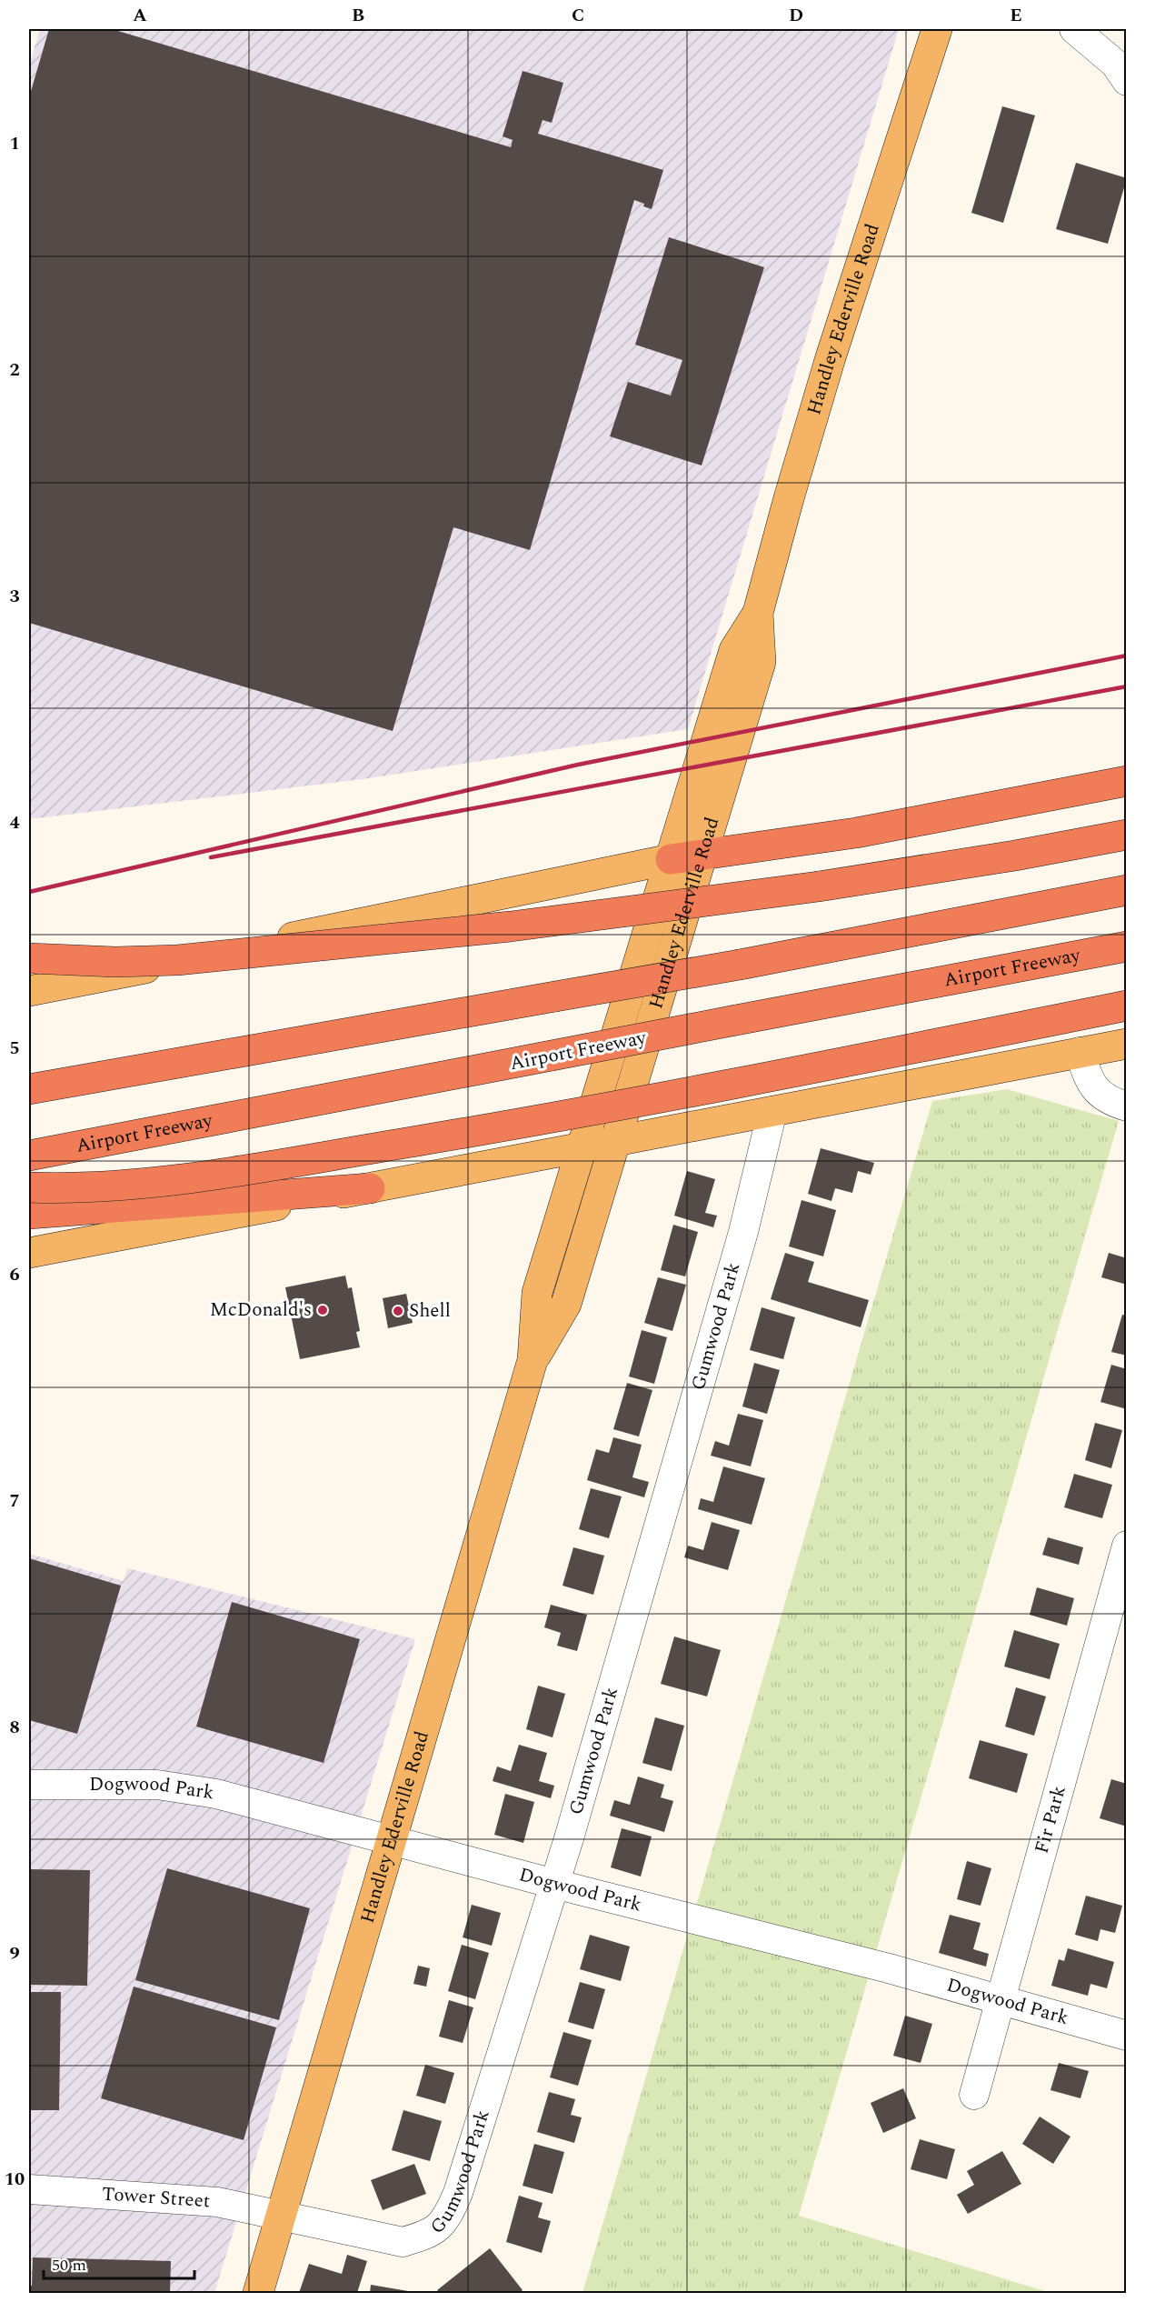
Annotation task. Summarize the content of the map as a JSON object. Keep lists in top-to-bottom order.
{
  "streets": {
    "highway": ["Airport Freeway"],
    "main road": ["Handley Ederville Road"],
    "street": [
      "Gumwood Park",
      "Dogwood Park",
      "Fir Park",
      "Tower Street"
    ]
  },
  "crossings": [
    ["Handley Ederville Road", "Gumwood Park"],
    ["Handley Ederville Road", "Dogwood Park"],
    ["Handley Ederville Road", "Tower Street"],
    ["Gumwood Park", "Dogwood Park"],
    ["Gumwood Park", "Tower Street"],
    ["Dogwood Park", "Fir Park"]
  ],
  "places": ["McDonald's", "Shell"],
  "scale_bar": "50 m",
  "grid": {
    "columns": [
      "A",
      "B",
      "C",
      "D",
      "E"
    ],
    "rows": [
      "1",
      "2",
      "3",
      "4",
      "5",
      "6",
      "7",
      "8",
      "9",
      "10"
    ]
  }
}
